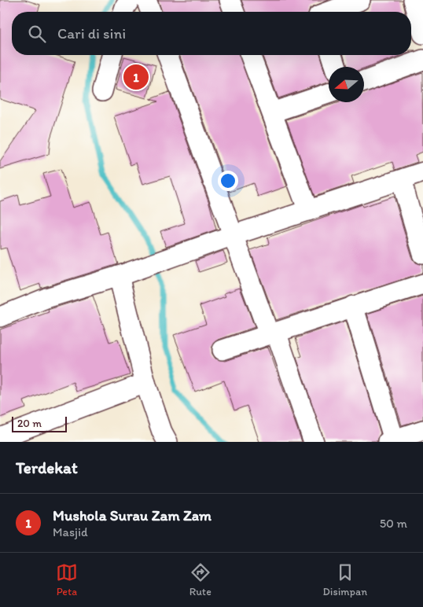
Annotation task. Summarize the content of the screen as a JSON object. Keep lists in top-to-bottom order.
{
  "scale_bar": "20 m",
  "north": "left",
  "page": {
    "search": "Cari di sini",
    "pins": "1",
    "scale": "20 m",
    "heading": "Terdekat",
    "list": [
      {
        "mark": "1",
        "name": "Mushola Surau Zam Zam",
        "note": "Masjid",
        "value": "50 m"
      }
    ],
    "nav": ["Peta", "Rute", "Disimpan"]
  }
}
